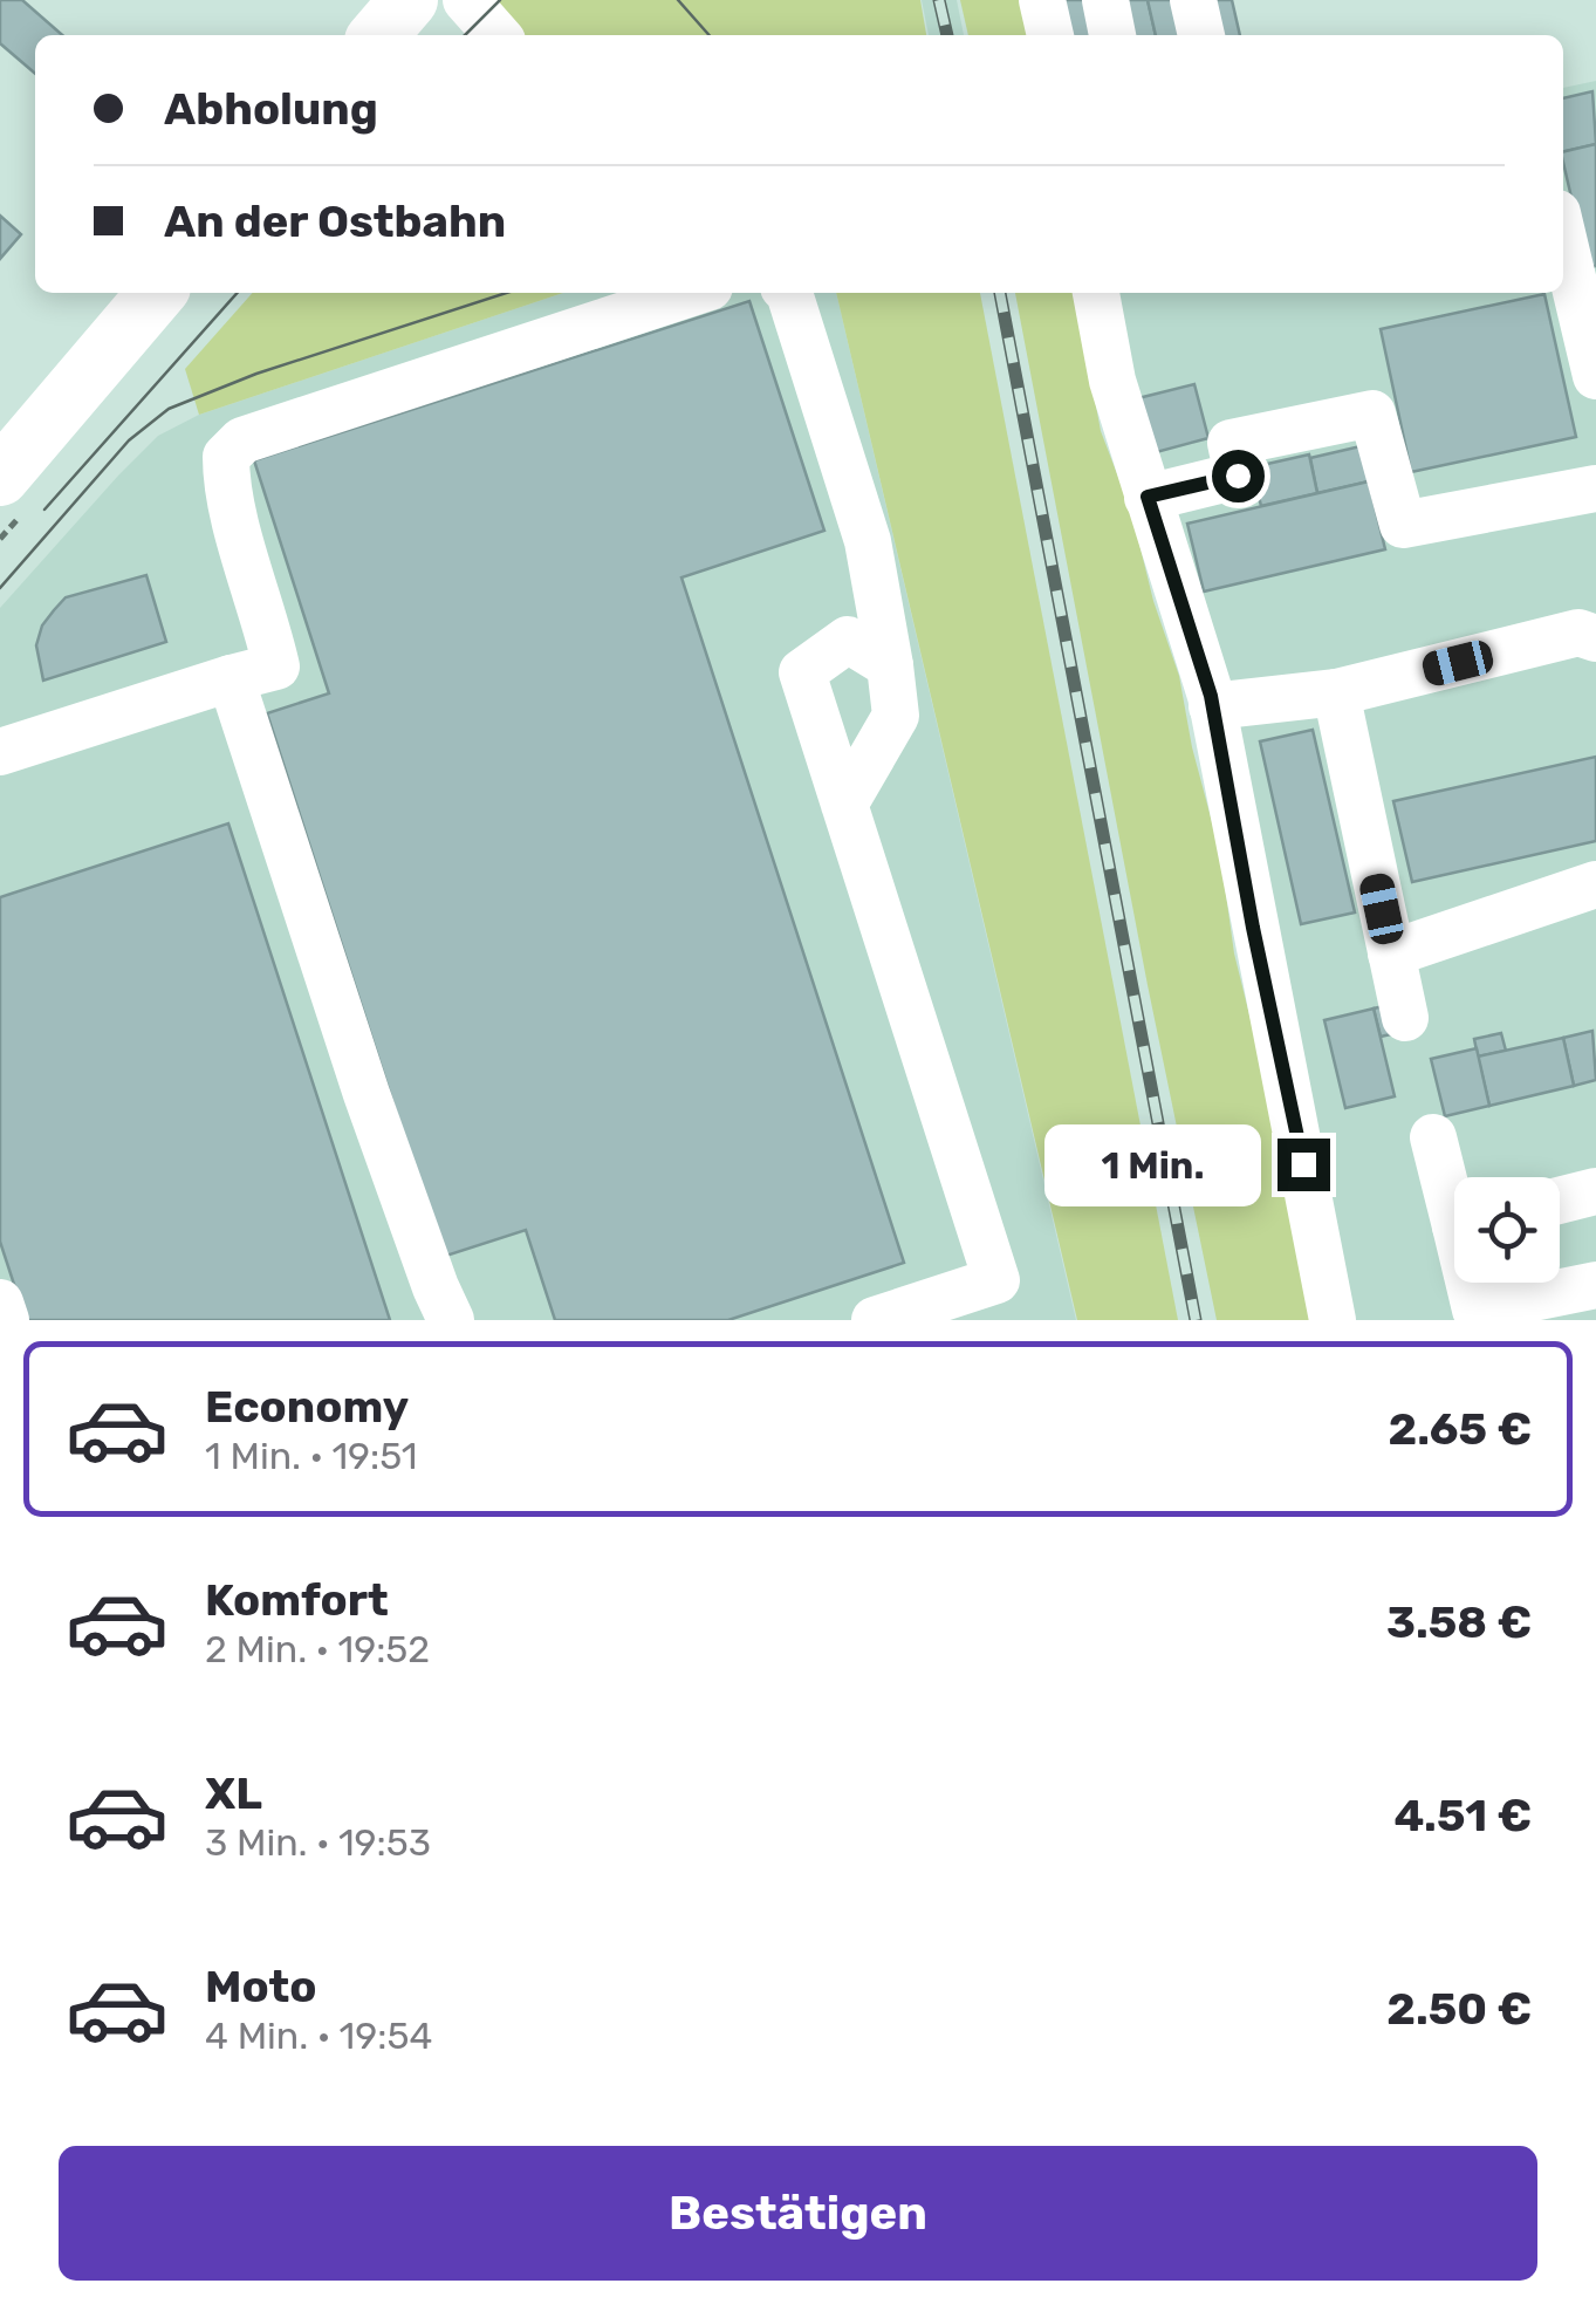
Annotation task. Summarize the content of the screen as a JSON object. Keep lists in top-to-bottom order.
{
  "page": {
    "banner": ["Abholung", "An der Ostbahn"],
    "bubble": "1 Min.",
    "list": [
      {
        "name": "Economy",
        "note": "1 Min. · 19:51",
        "value": "2.65 €"
      },
      {
        "name": "Komfort",
        "note": "2 Min. · 19:52",
        "value": "3.58 €"
      },
      {
        "name": "XL",
        "note": "3 Min. · 19:53",
        "value": "4.51 €"
      },
      {
        "name": "Moto",
        "note": "4 Min. · 19:54",
        "value": "2.50 €"
      }
    ],
    "buttons": "Bestätigen"
  }
}
